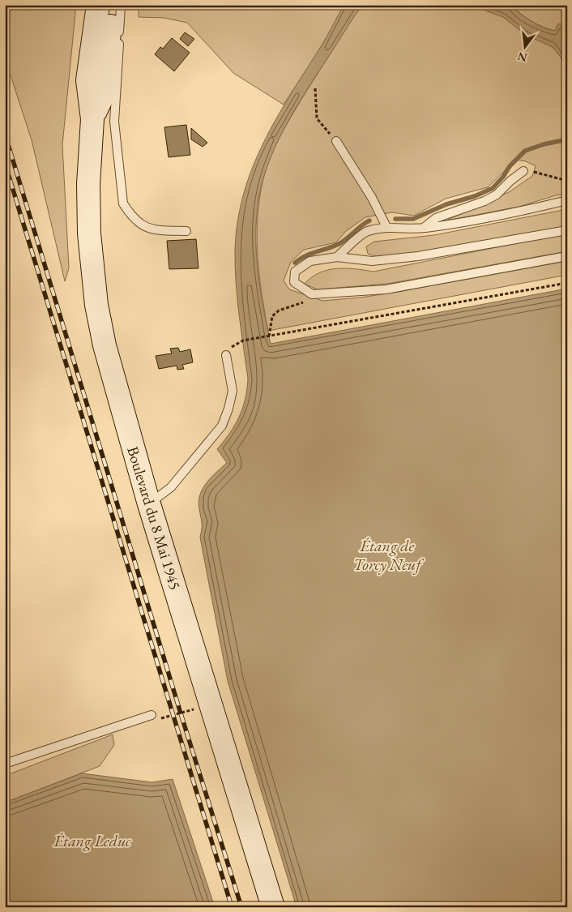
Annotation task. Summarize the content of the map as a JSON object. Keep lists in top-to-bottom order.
{
  "streets": {
    "main road": ["Boulevard du 8 Mai 1945"]
  },
  "water": ["Étang de Torcy Neuf", "Étang Leduc"],
  "north": "bottom"
}
